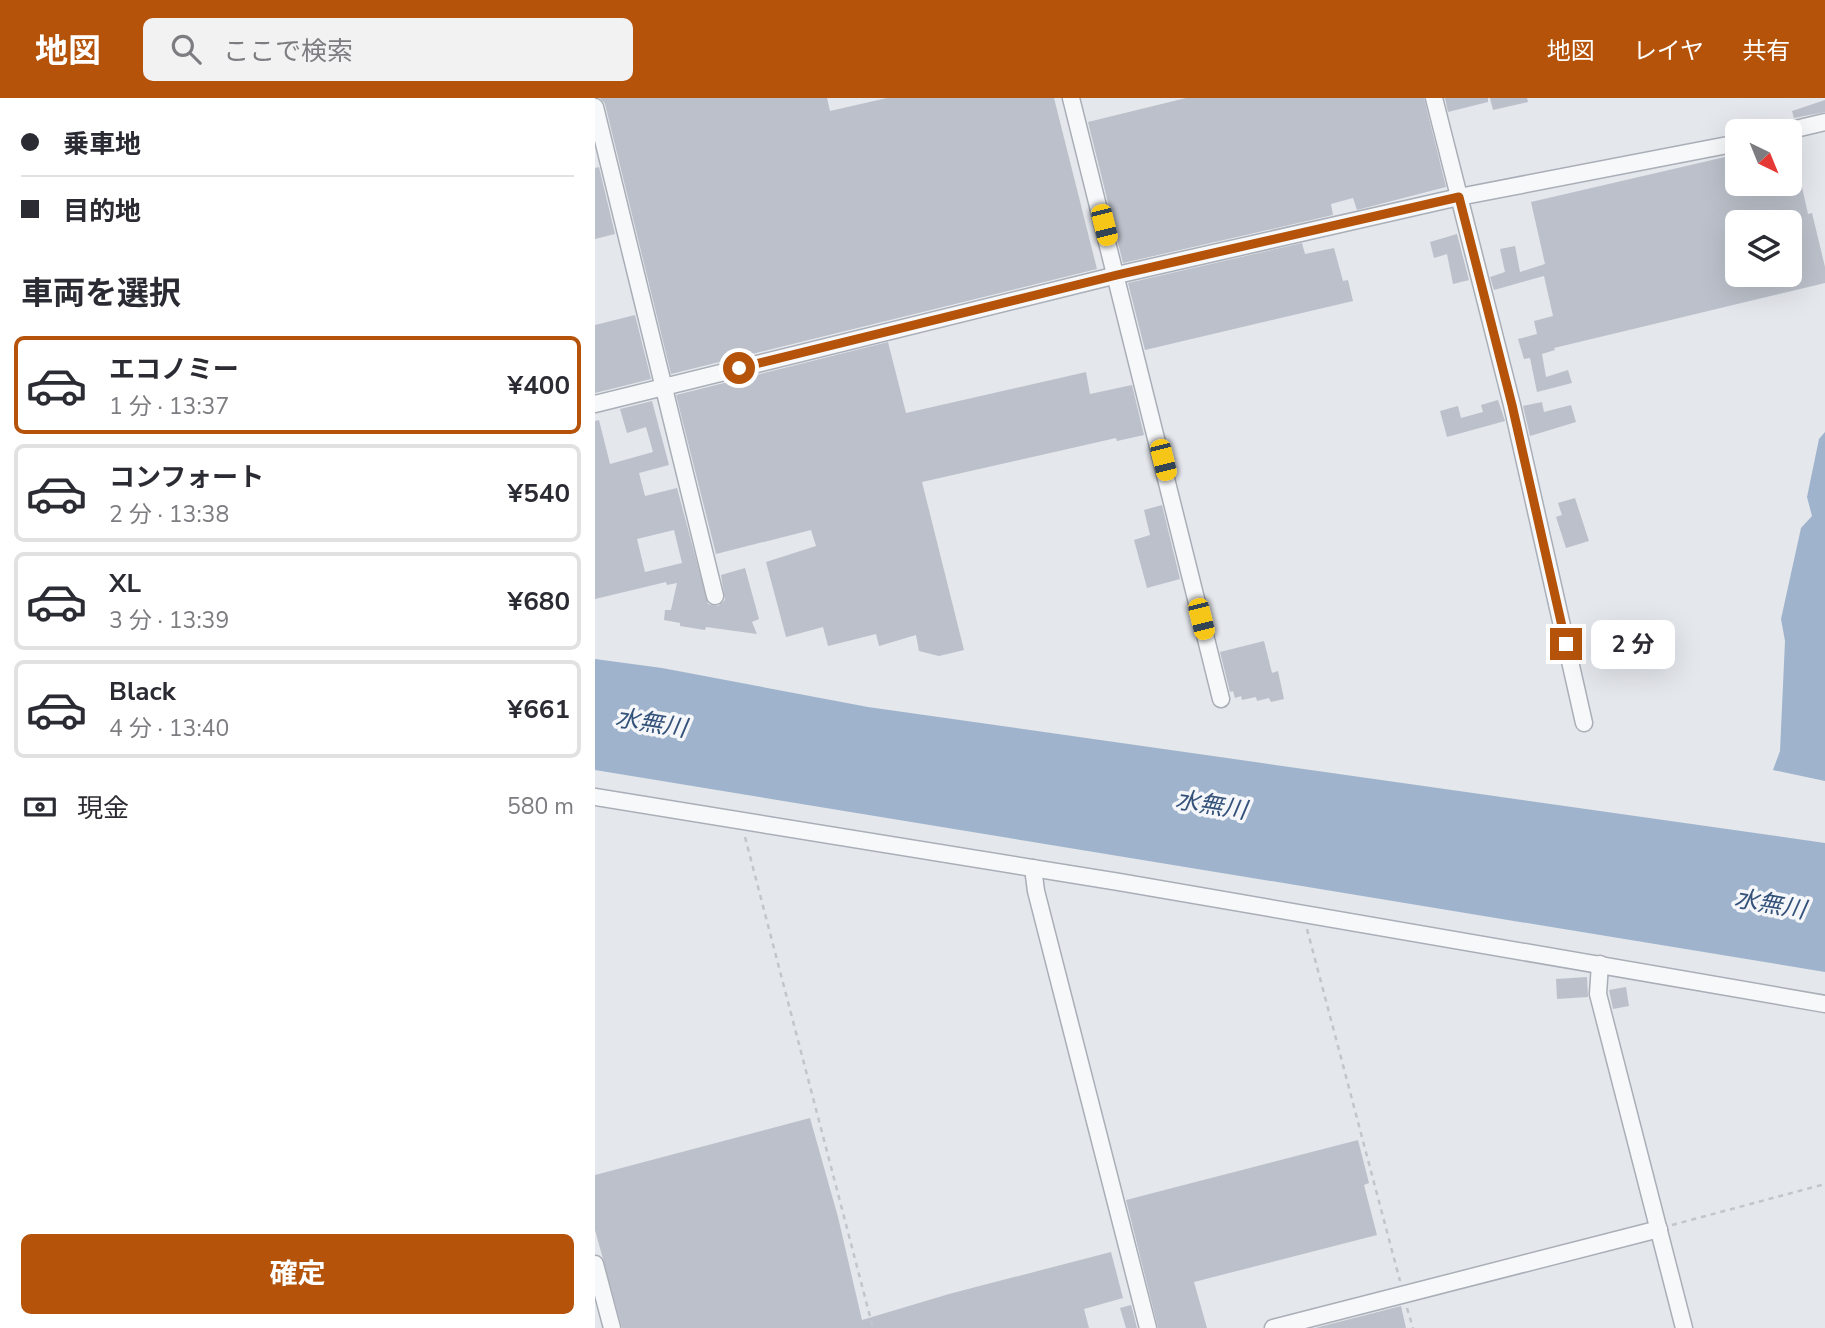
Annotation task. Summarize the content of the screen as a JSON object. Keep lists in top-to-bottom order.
{
  "water": ["水無川"],
  "north": "bottom right",
  "page": {
    "header": "地図",
    "search": "ここで検索",
    "nav": ["地図", "レイヤ", "共有"],
    "banner": ["乗車地", "目的地"],
    "heading": "車両を選択",
    "list": [
      {
        "name": "エコノミー",
        "note": "1 分 · 13:37",
        "value": "¥400"
      },
      {
        "name": "コンフォート",
        "note": "2 分 · 13:38",
        "value": "¥540"
      },
      {
        "name": "XL",
        "note": "3 分 · 13:39",
        "value": "¥680"
      },
      {
        "name": "Black",
        "note": "4 分 · 13:40",
        "value": "¥661"
      }
    ],
    "bubble": "2 分",
    "pay": ["現金", "580 m"],
    "buttons": "確定"
  }
}
